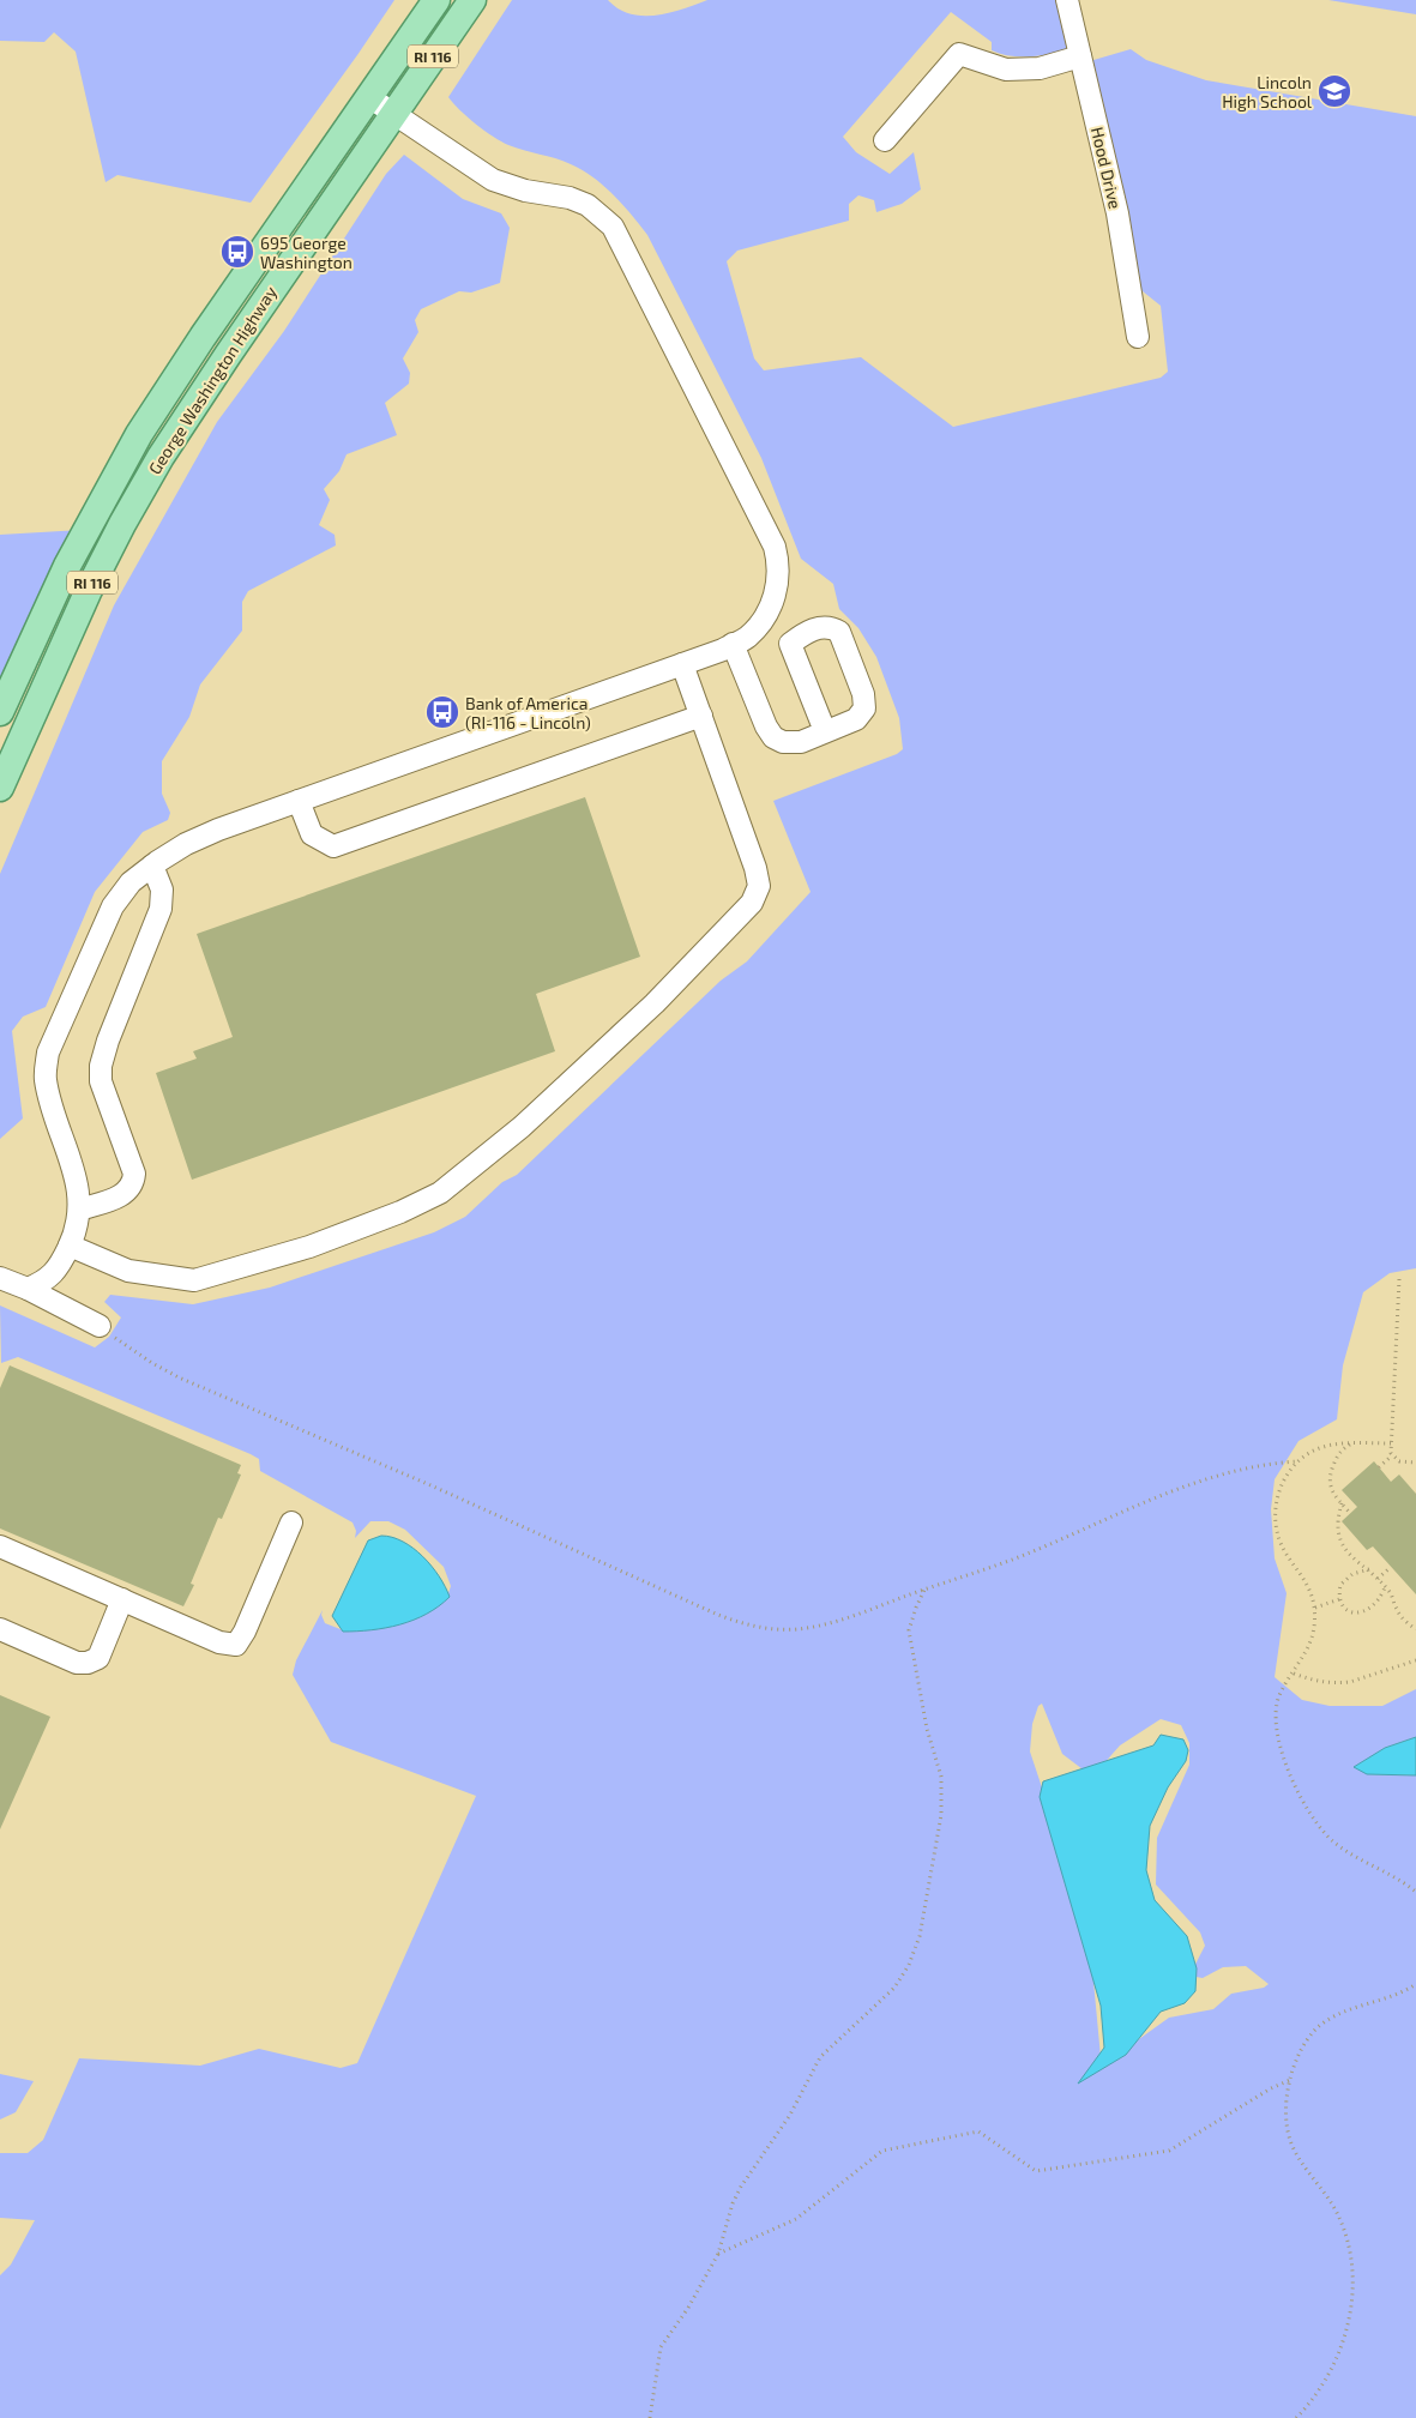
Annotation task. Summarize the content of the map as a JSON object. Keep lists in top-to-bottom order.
{
  "streets": {
    "main road": ["RI 116", "George Washington Highway"],
    "street": ["Hood Drive"]
  },
  "places": {
    "school or university": ["Lincoln High School"],
    "bus stop": ["695 George Washington", "Bank of America (RI-116 - Lincoln)"]
  }
}
